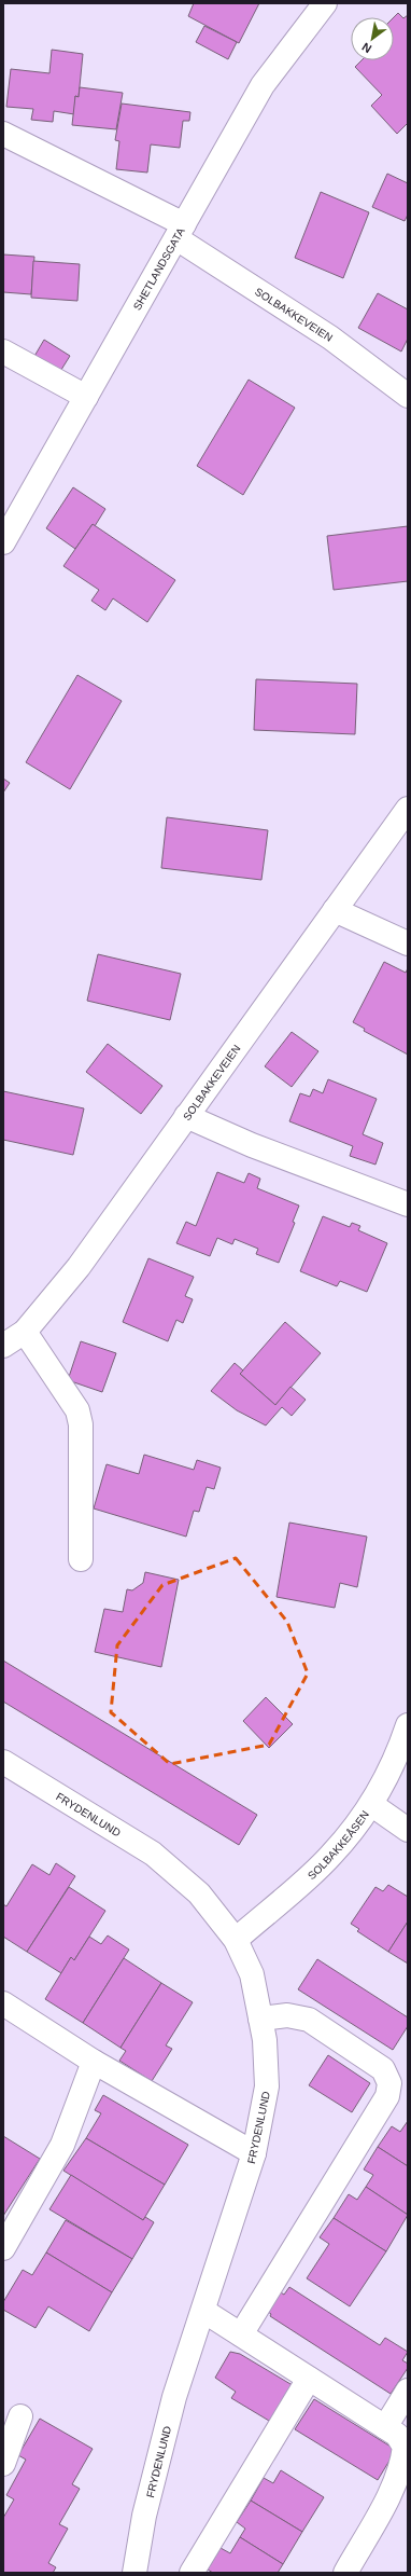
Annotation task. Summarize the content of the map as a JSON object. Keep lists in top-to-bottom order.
{
  "streets": {
    "street": [
      "SHETLANDSGATA",
      "SOLBAKKEVEIEN",
      "FRYDENLUND",
      "SOLBAKKEÅSEN"
    ]
  },
  "crossings": [
    ["SHETLANDSGATA", "SOLBAKKEVEIEN"],
    ["FRYDENLUND", "SOLBAKKEÅSEN"]
  ],
  "north": "bottom left"
}
